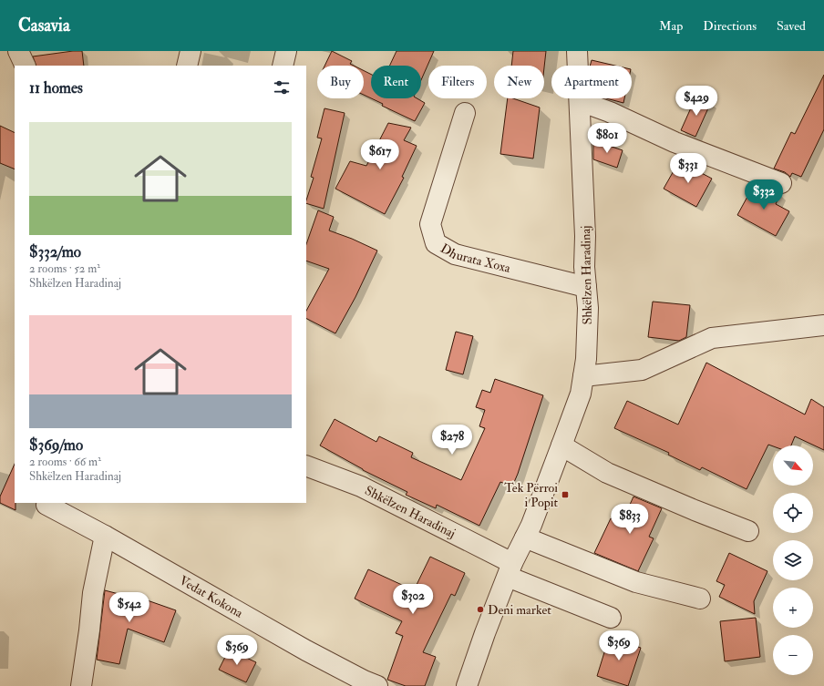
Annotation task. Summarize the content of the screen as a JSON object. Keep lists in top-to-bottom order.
{
  "streets": {
    "street": ["Dhurata Xoxa", "Shkëlzen Haradinaj", "Vedat Kokona"]
  },
  "crossings": [
    ["Dhurata Xoxa", "Shkëlzen Haradinaj"]
  ],
  "places": {
    "transit": ["Tek Përroi i Popit"],
    "other": ["Deni market"]
  },
  "north": "bottom right",
  "page": {
    "header": "Casavia",
    "nav": ["Map", "Directions", "Saved"],
    "chip": [
      "Buy",
      "Rent",
      "Filters",
      "New",
      "Apartment"
    ],
    "heading": "11 homes",
    "price": [
      "$429",
      "$801",
      "$617",
      "$331",
      "$332",
      "$278",
      "$833",
      "$302",
      "$542",
      "$369",
      "$369"
    ],
    "list": [
      {
        "name": "$332/mo",
        "note": "2 rooms · 52 m² · Shkëlzen Haradinaj"
      },
      {
        "name": "$369/mo",
        "note": "2 rooms · 66 m² · Shkëlzen Haradinaj"
      }
    ],
    "map_buttons": ["+", "−"]
  }
}
